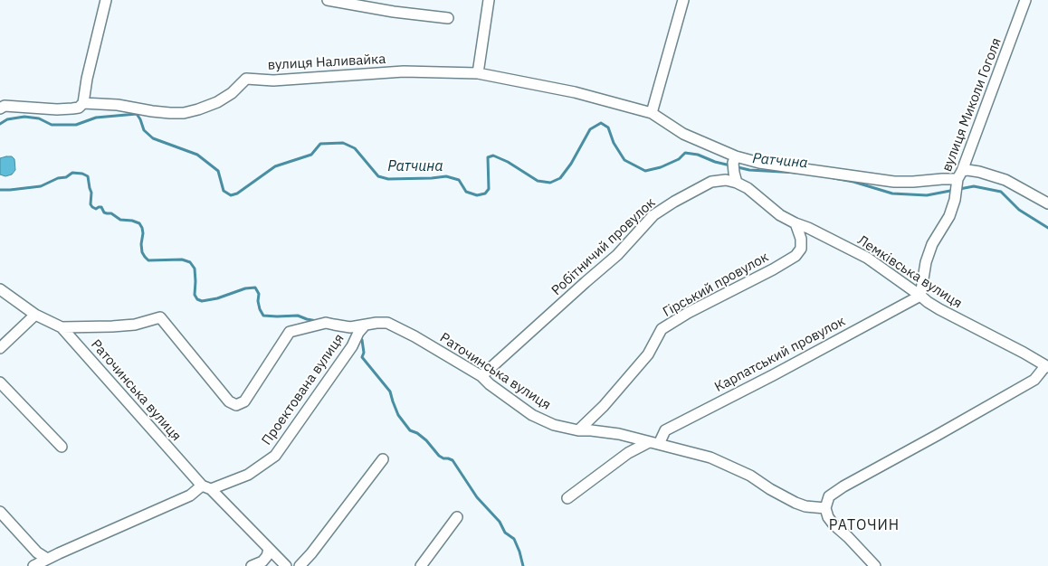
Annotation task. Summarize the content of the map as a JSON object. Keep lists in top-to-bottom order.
{
  "streets": {
    "street": [
      "вулиця Наливайка",
      "вулиця Миколи Гоголя",
      "Робітничий провулок",
      "Лемківська вулиця",
      "Гірський провулок",
      "Карпатський провулок",
      "Раточинська вулиця",
      "Проектована вулиця"
    ]
  },
  "crossings": [
    ["вулиця Наливайка", "Робітничий провулок"],
    ["вулиця Наливайка", "Лемківська вулиця"],
    ["вулиця Миколи Гоголя", "Лемківська вулиця"],
    ["вулиця Миколи Гоголя", "Карпатський провулок"],
    ["Робітничий провулок", "Лемківська вулиця"],
    ["Робітничий провулок", "Раточинська вулиця"],
    ["Лемківська вулиця", "Гірський провулок"],
    ["Лемківська вулиця", "Карпатський провулок"],
    ["Гірський провулок", "Раточинська вулиця"],
    ["Карпатський провулок", "Раточинська вулиця"],
    ["Раточинська вулиця", "Проектована вулиця"]
  ],
  "districts": ["РАТОЧИН"],
  "water": ["Ратчина"]
}
